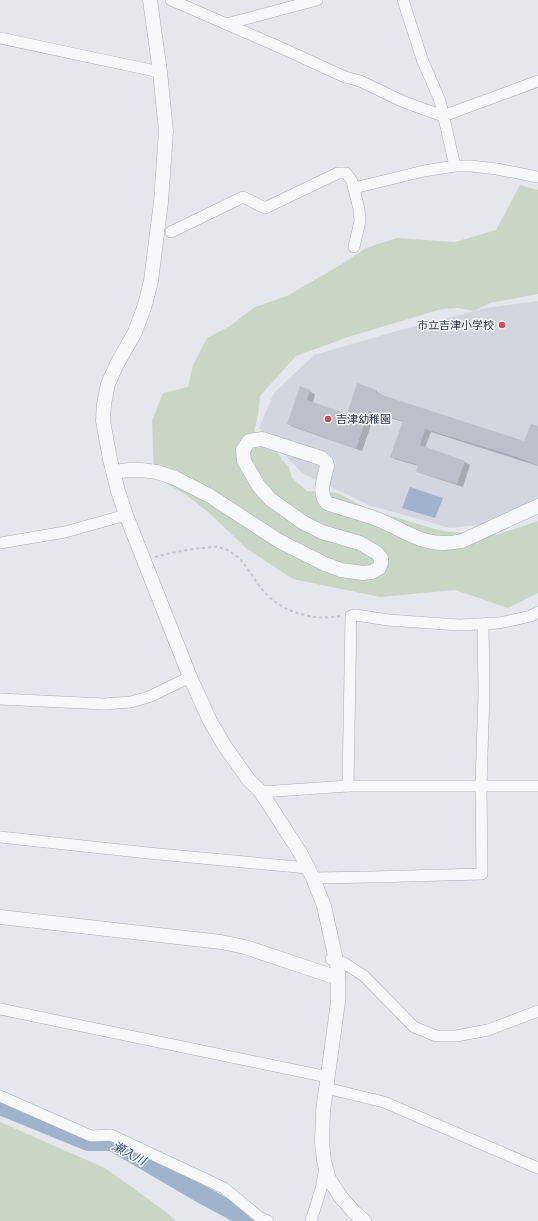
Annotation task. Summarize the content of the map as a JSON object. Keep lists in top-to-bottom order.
{
  "water": ["瀬入川"],
  "places": ["市立吉津小学校", "吉津幼稚園"]
}
